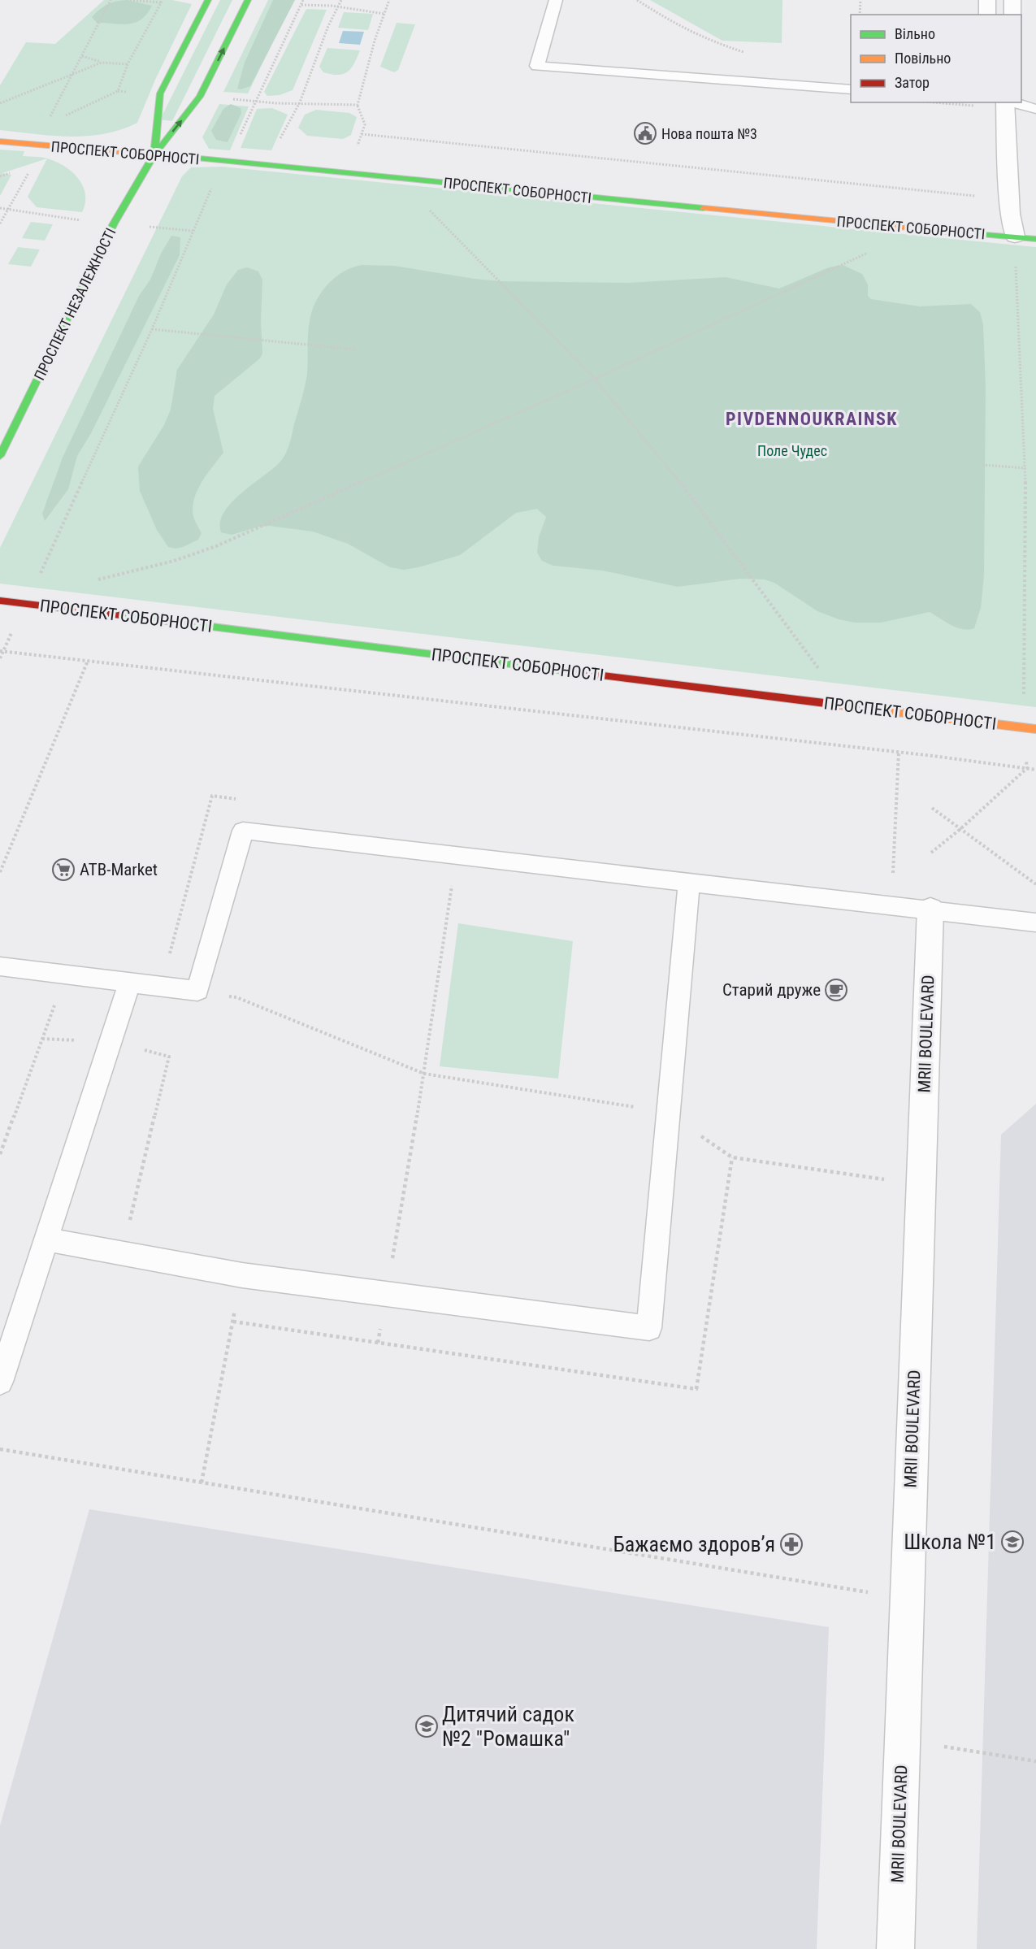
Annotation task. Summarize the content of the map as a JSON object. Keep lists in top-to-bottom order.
{
  "streets": {
    "street": ["ПРОСПЕКТ СОБОРНОСТІ", "ПРОСПЕКТ НЕЗАЛЕЖНОСТІ", "MRII BOULEVARD"]
  },
  "crossings": [
    ["ПРОСПЕКТ СОБОРНОСТІ", "ПРОСПЕКТ НЕЗАЛЕЖНОСТІ"]
  ],
  "districts": ["PIVDENNOUKRAINSK"],
  "parks": ["Поле Чудес"],
  "places": {
    "public building": ["Нова пошта №3"],
    "supermarket": ["ATB-Market"],
    "cafe": ["Старий друже"],
    "school or university": ["Школа №1", "Дитячий садок №2 \"Ромашка\""],
    "pharmacy": ["Бажаємо здоровʼя"]
  },
  "legend": ["Вільно", "Повільно", "Затор"]
}
